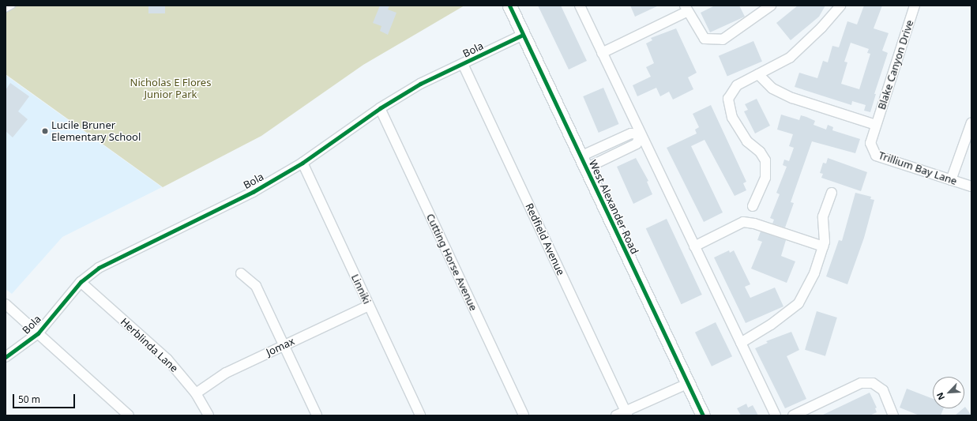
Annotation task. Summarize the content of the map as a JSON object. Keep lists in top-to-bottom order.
{
  "streets": {
    "main road": ["West Alexander Road"],
    "street": [
      "Bola",
      "Blake Canyon Drive",
      "Trillium Bay Lane",
      "Redfield Avenue",
      "Cutting Horse Avenue",
      "Linniki",
      "Herblinda Lane",
      "Jomax"
    ]
  },
  "crossings": [
    ["Bola", "West Alexander Road"],
    ["Bola", "Redfield Avenue"],
    ["Bola", "Cutting Horse Avenue"],
    ["Bola", "Linniki"],
    ["Bola", "Herblinda Lane"],
    ["Blake Canyon Drive", "Trillium Bay Lane"],
    ["Linniki", "Jomax"],
    ["Herblinda Lane", "Jomax"]
  ],
  "parks": ["Nicholas E Flores Junior Park"],
  "places": ["Lucile Bruner Elementary School"],
  "scale_bar": "50 m",
  "north": "bottom left"
}
